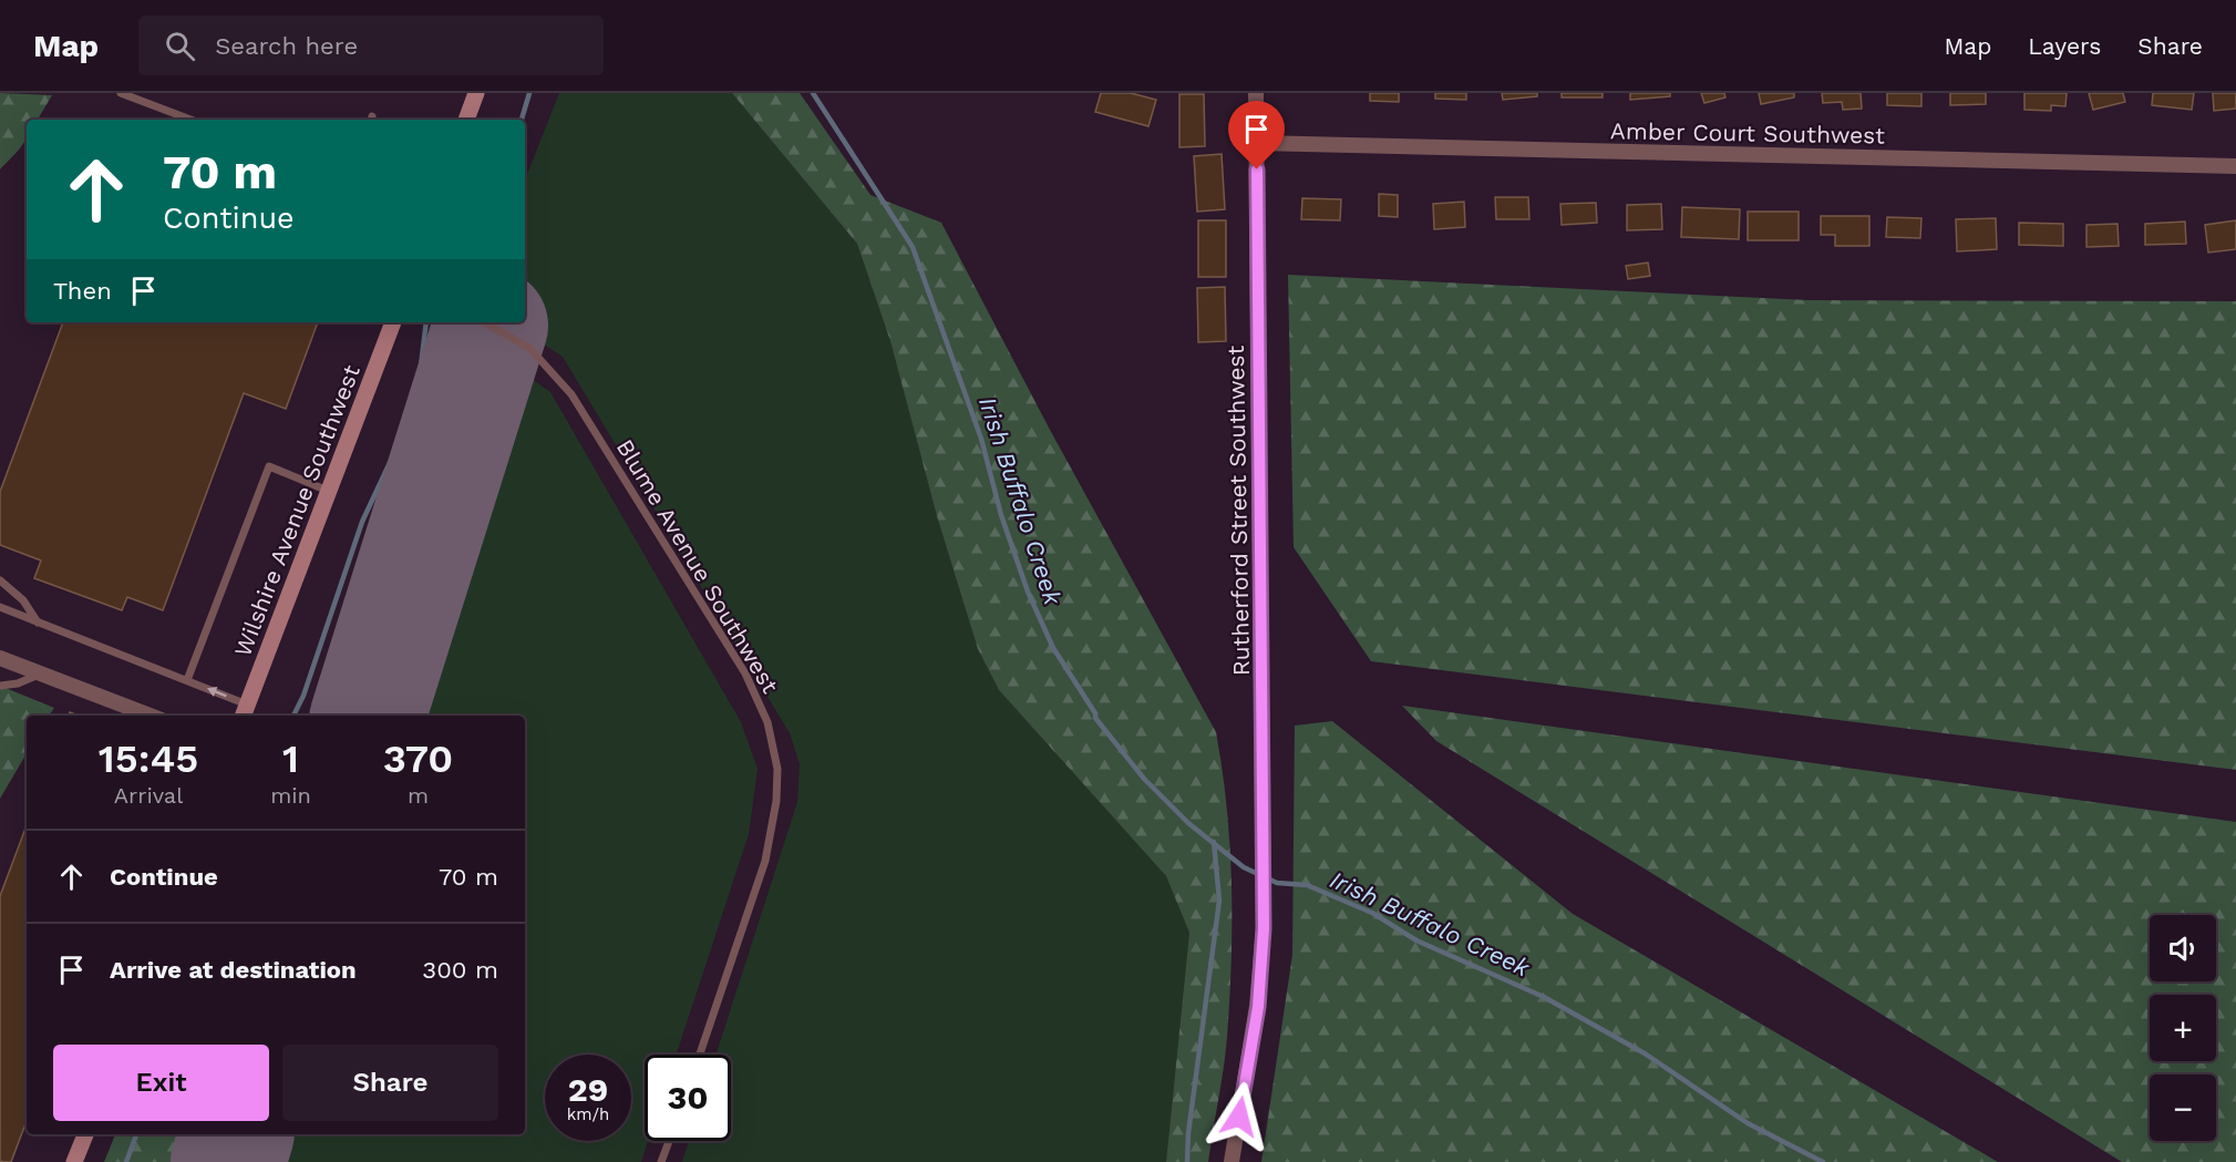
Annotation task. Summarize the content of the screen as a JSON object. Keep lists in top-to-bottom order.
{
  "streets": {
    "street": ["Amber Court Southwest", "Wilshire Avenue Southwest", "Rutherford Street Southwest"],
    "lane": ["Blume Avenue Southwest"]
  },
  "crossings": [
    ["Amber Court Southwest", "Rutherford Street Southwest"]
  ],
  "water": ["Irish Buffalo Creek"],
  "page": {
    "header": "Map",
    "search": "Search here",
    "nav": ["Map", "Layers", "Share"],
    "turn": ["70 m", "Continue"],
    "then": "Then",
    "eta": [
      "15:45",
      "Arrival",
      "1",
      "min",
      "370",
      "m"
    ],
    "list": [
      {
        "name": "Continue",
        "value": "70 m"
      },
      {
        "name": "Arrive at destination",
        "value": "300 m"
      }
    ],
    "map_buttons": ["+", "−"],
    "buttons": ["Exit", "Share"],
    "speed": "29 km/h",
    "limit": "30"
  }
}
